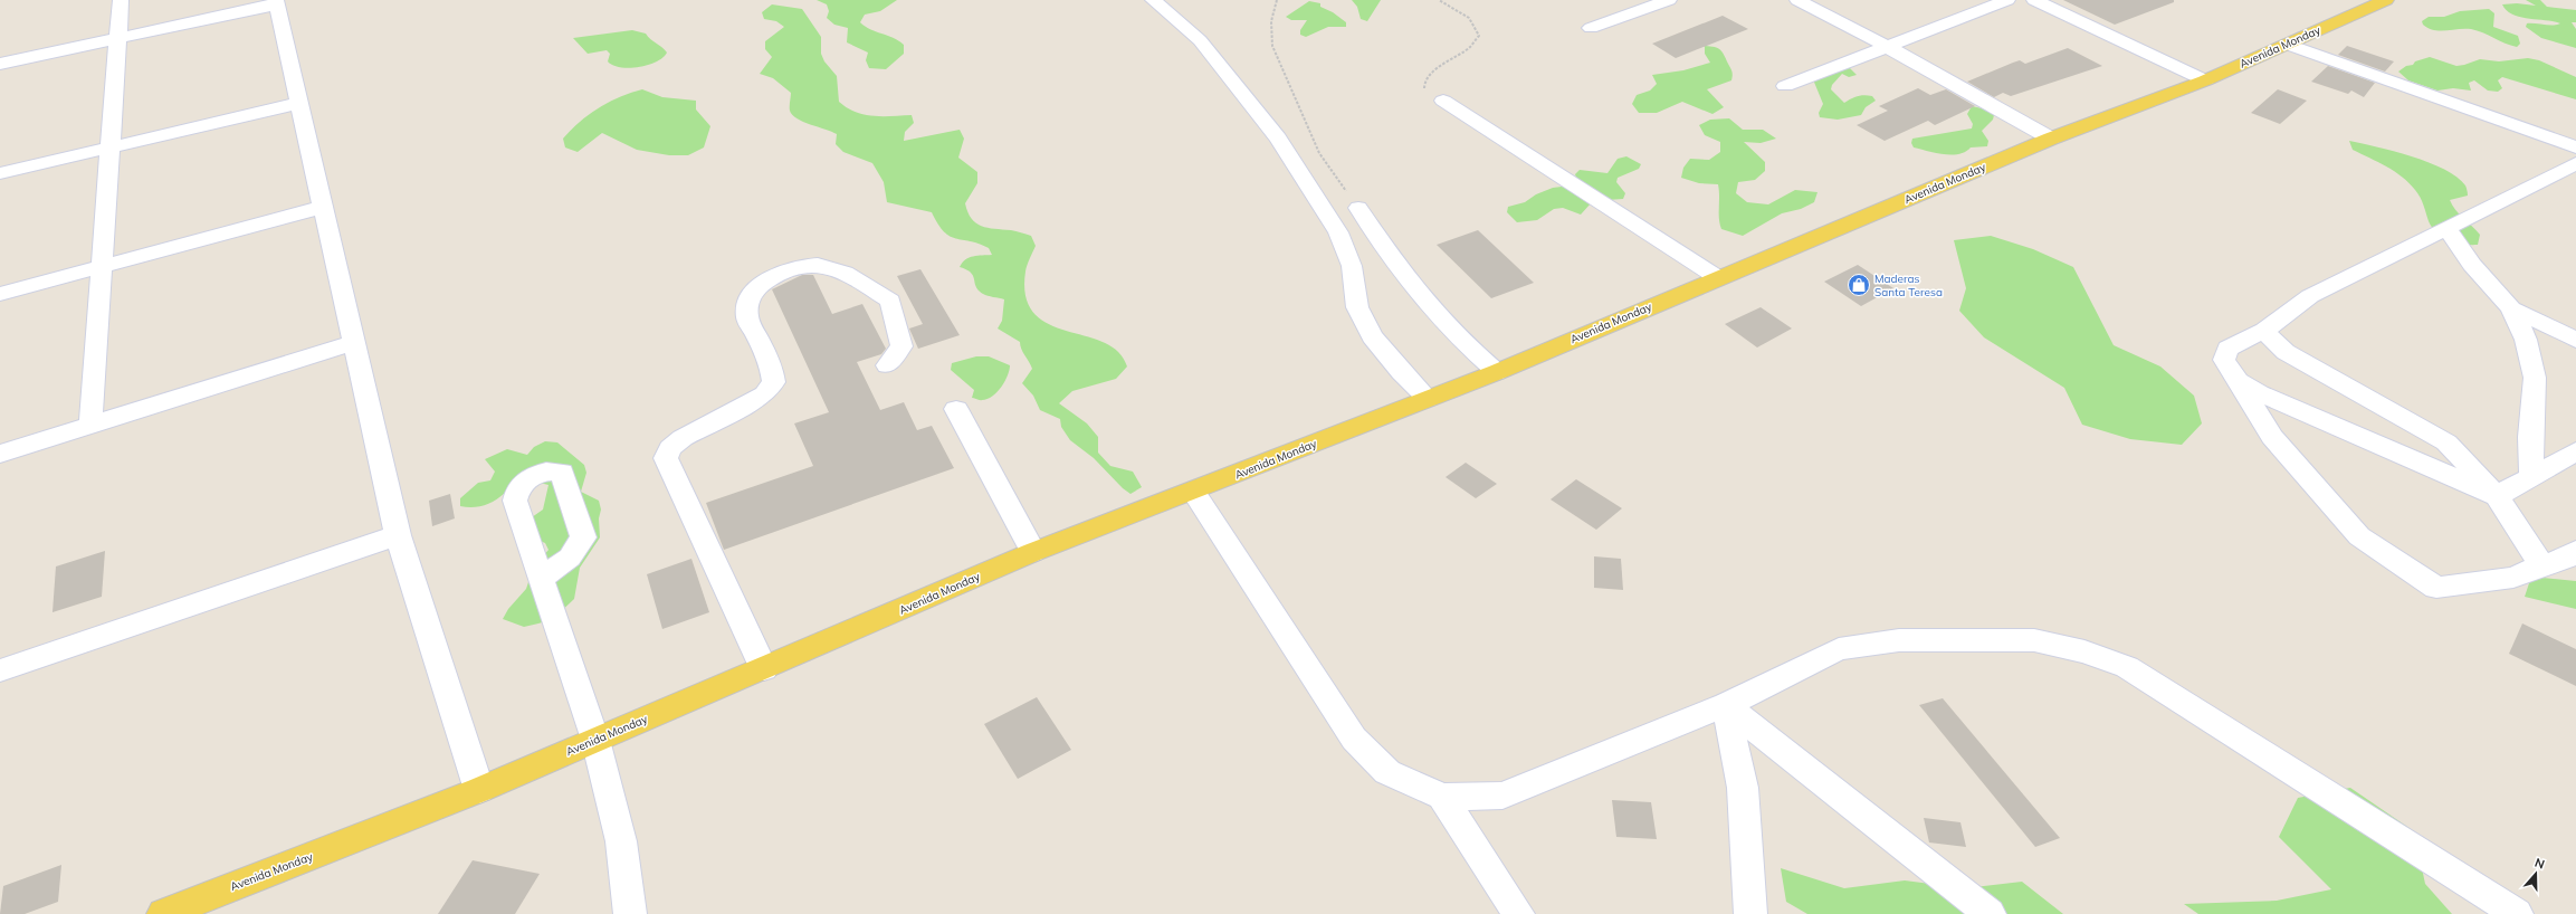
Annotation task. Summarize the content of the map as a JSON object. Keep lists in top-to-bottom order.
{
  "streets": {
    "main road": ["Avenida Monday"]
  },
  "places": {
    "shop": ["Maderas Santa Teresa"]
  },
  "north": "top"
}
